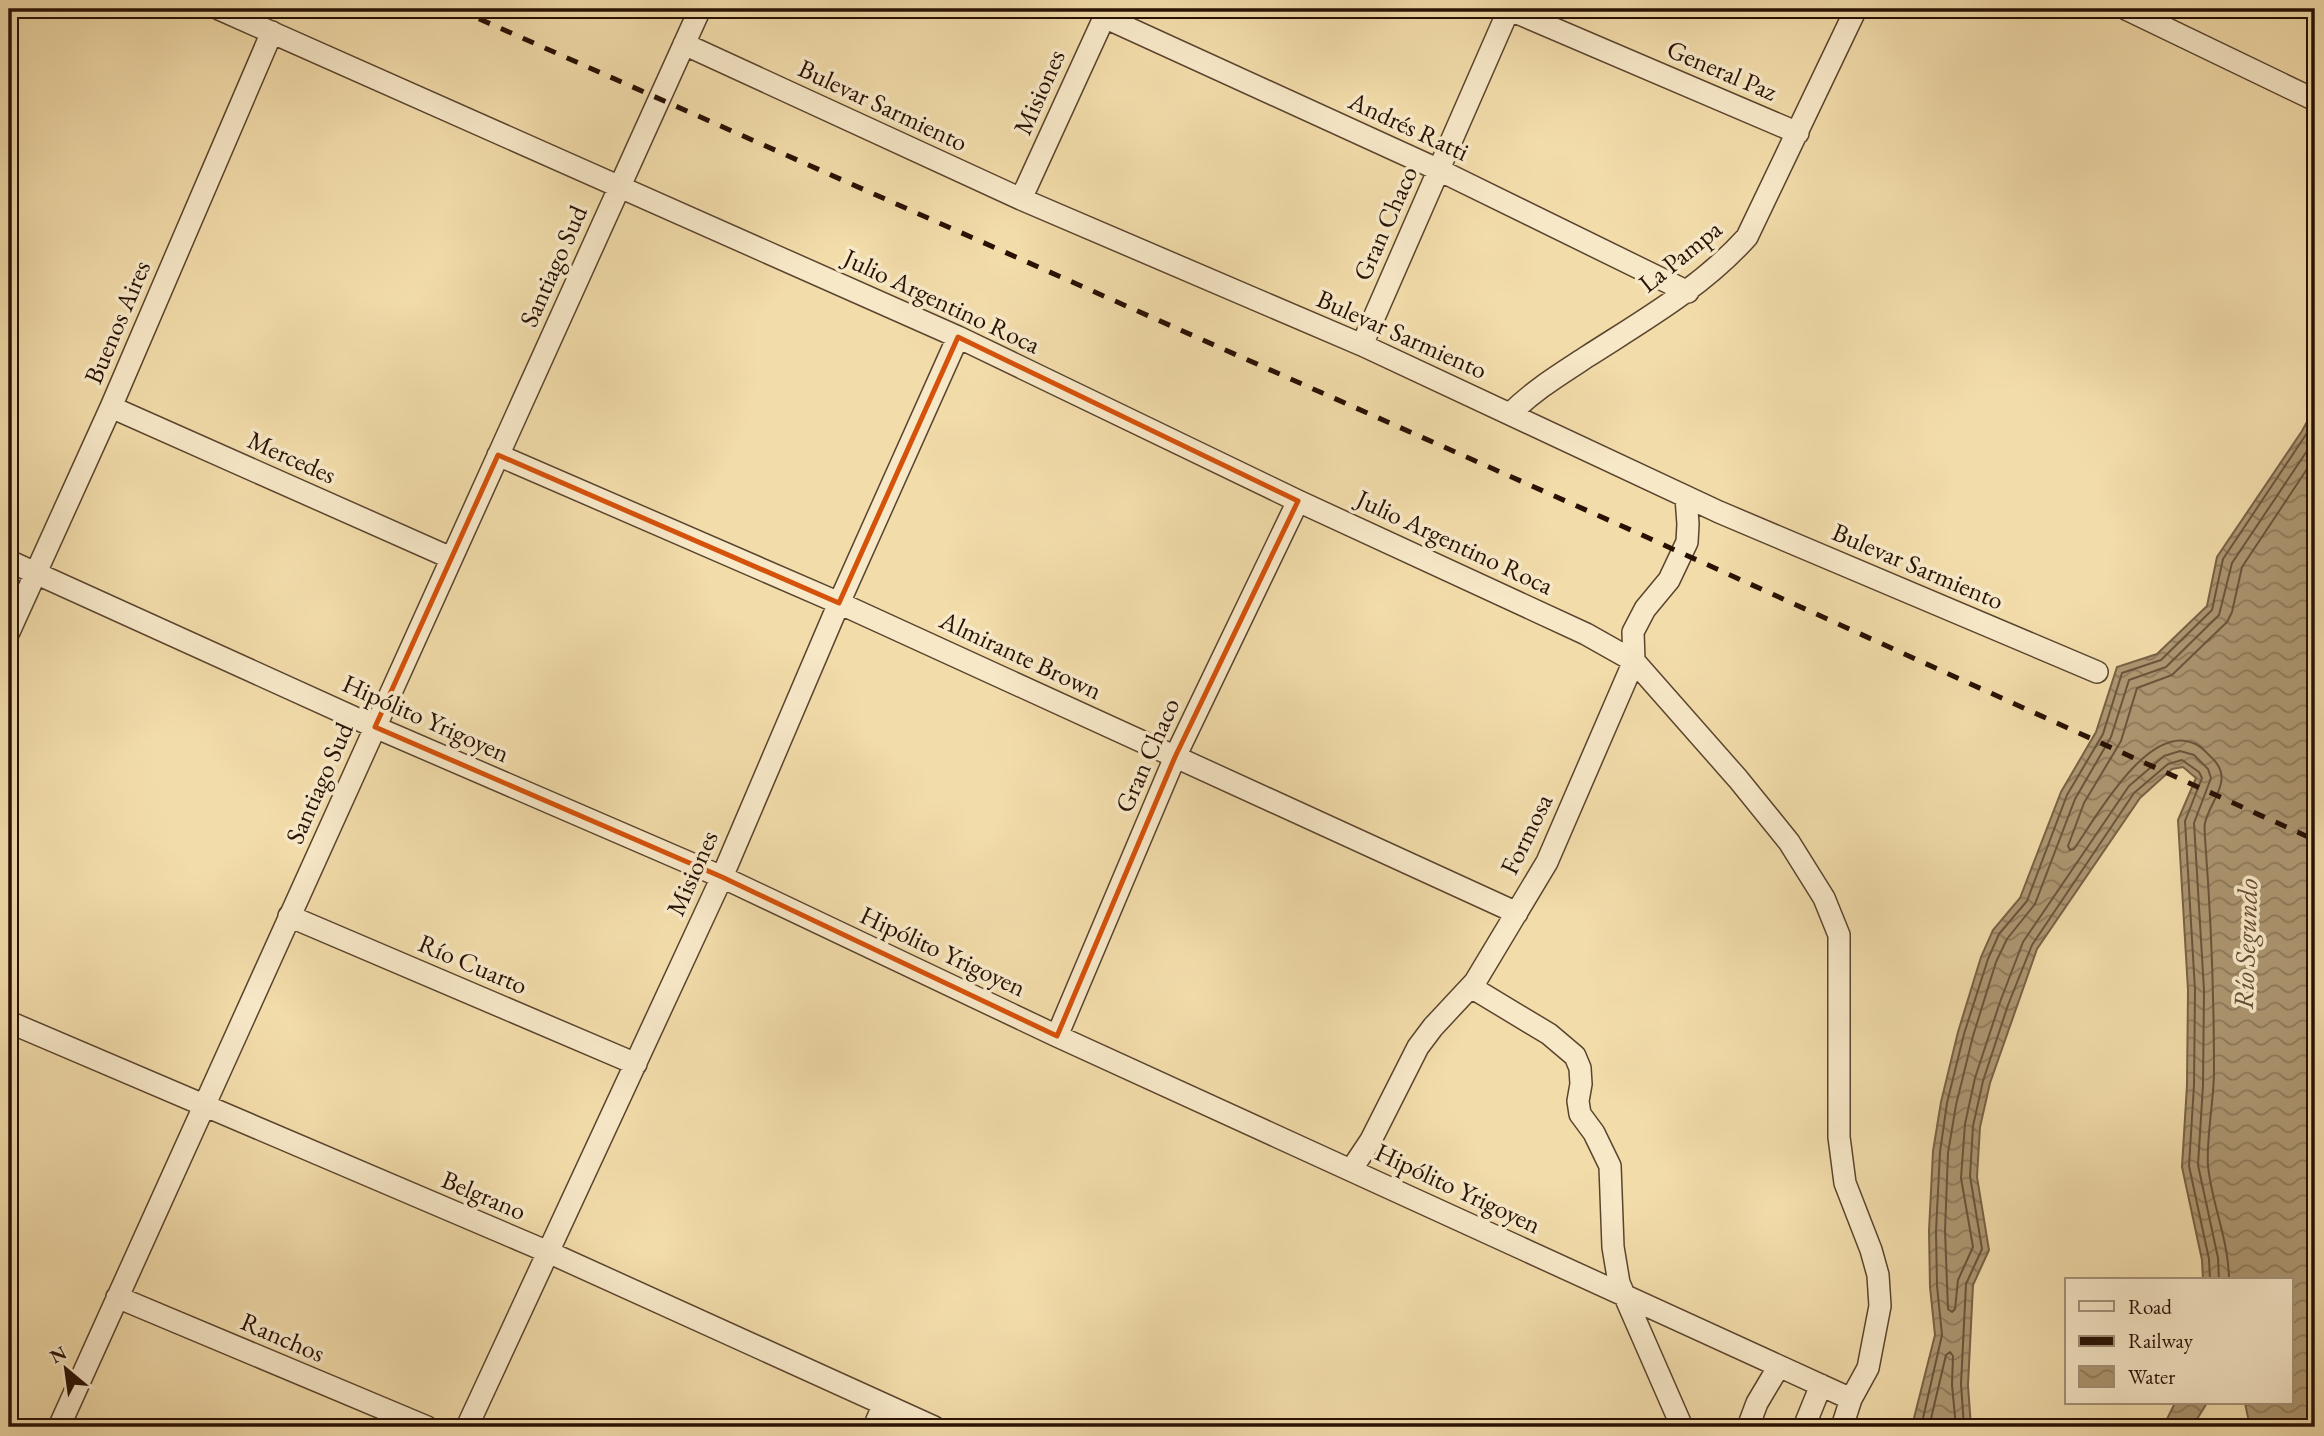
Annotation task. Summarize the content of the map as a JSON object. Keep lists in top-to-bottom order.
{
  "streets": {
    "street": [
      "General Paz",
      "Misiones",
      "Bulevar Sarmiento",
      "Andrés Ratti",
      "Gran Chaco",
      "La Pampa",
      "Santiago Sud",
      "Julio Argentino Roca",
      "Buenos Aires",
      "Mercedes",
      "Almirante Brown",
      "Hipólito Yrigoyen",
      "Formosa",
      "Río Cuarto",
      "Belgrano",
      "Ranchos"
    ]
  },
  "crossings": [
    ["General Paz", "Gran Chaco"],
    ["General Paz", "La Pampa"],
    ["Misiones", "Bulevar Sarmiento"],
    ["Misiones", "Andrés Ratti"],
    ["Misiones", "Julio Argentino Roca"],
    ["Misiones", "Almirante Brown"],
    ["Misiones", "Hipólito Yrigoyen"],
    ["Misiones", "Río Cuarto"],
    ["Misiones", "Belgrano"],
    ["Bulevar Sarmiento", "Gran Chaco"],
    ["Bulevar Sarmiento", "La Pampa"],
    ["Bulevar Sarmiento", "Santiago Sud"],
    ["Bulevar Sarmiento", "Formosa"],
    ["Andrés Ratti", "Gran Chaco"],
    ["Andrés Ratti", "La Pampa"],
    ["Gran Chaco", "Julio Argentino Roca"],
    ["Gran Chaco", "Almirante Brown"],
    ["Gran Chaco", "Hipólito Yrigoyen"],
    ["Santiago Sud", "Julio Argentino Roca"],
    ["Santiago Sud", "Mercedes"],
    ["Santiago Sud", "Almirante Brown"],
    ["Santiago Sud", "Hipólito Yrigoyen"],
    ["Santiago Sud", "Río Cuarto"],
    ["Santiago Sud", "Belgrano"],
    ["Santiago Sud", "Ranchos"],
    ["Julio Argentino Roca", "Buenos Aires"],
    ["Julio Argentino Roca", "Hipólito Yrigoyen"],
    ["Julio Argentino Roca", "Formosa"],
    ["Buenos Aires", "Mercedes"],
    ["Buenos Aires", "Hipólito Yrigoyen"],
    ["Almirante Brown", "Formosa"],
    ["Hipólito Yrigoyen", "Formosa"]
  ],
  "water": ["Río Segundo"],
  "legend": ["Road", "Railway", "Water"],
  "north": "top left"
}
